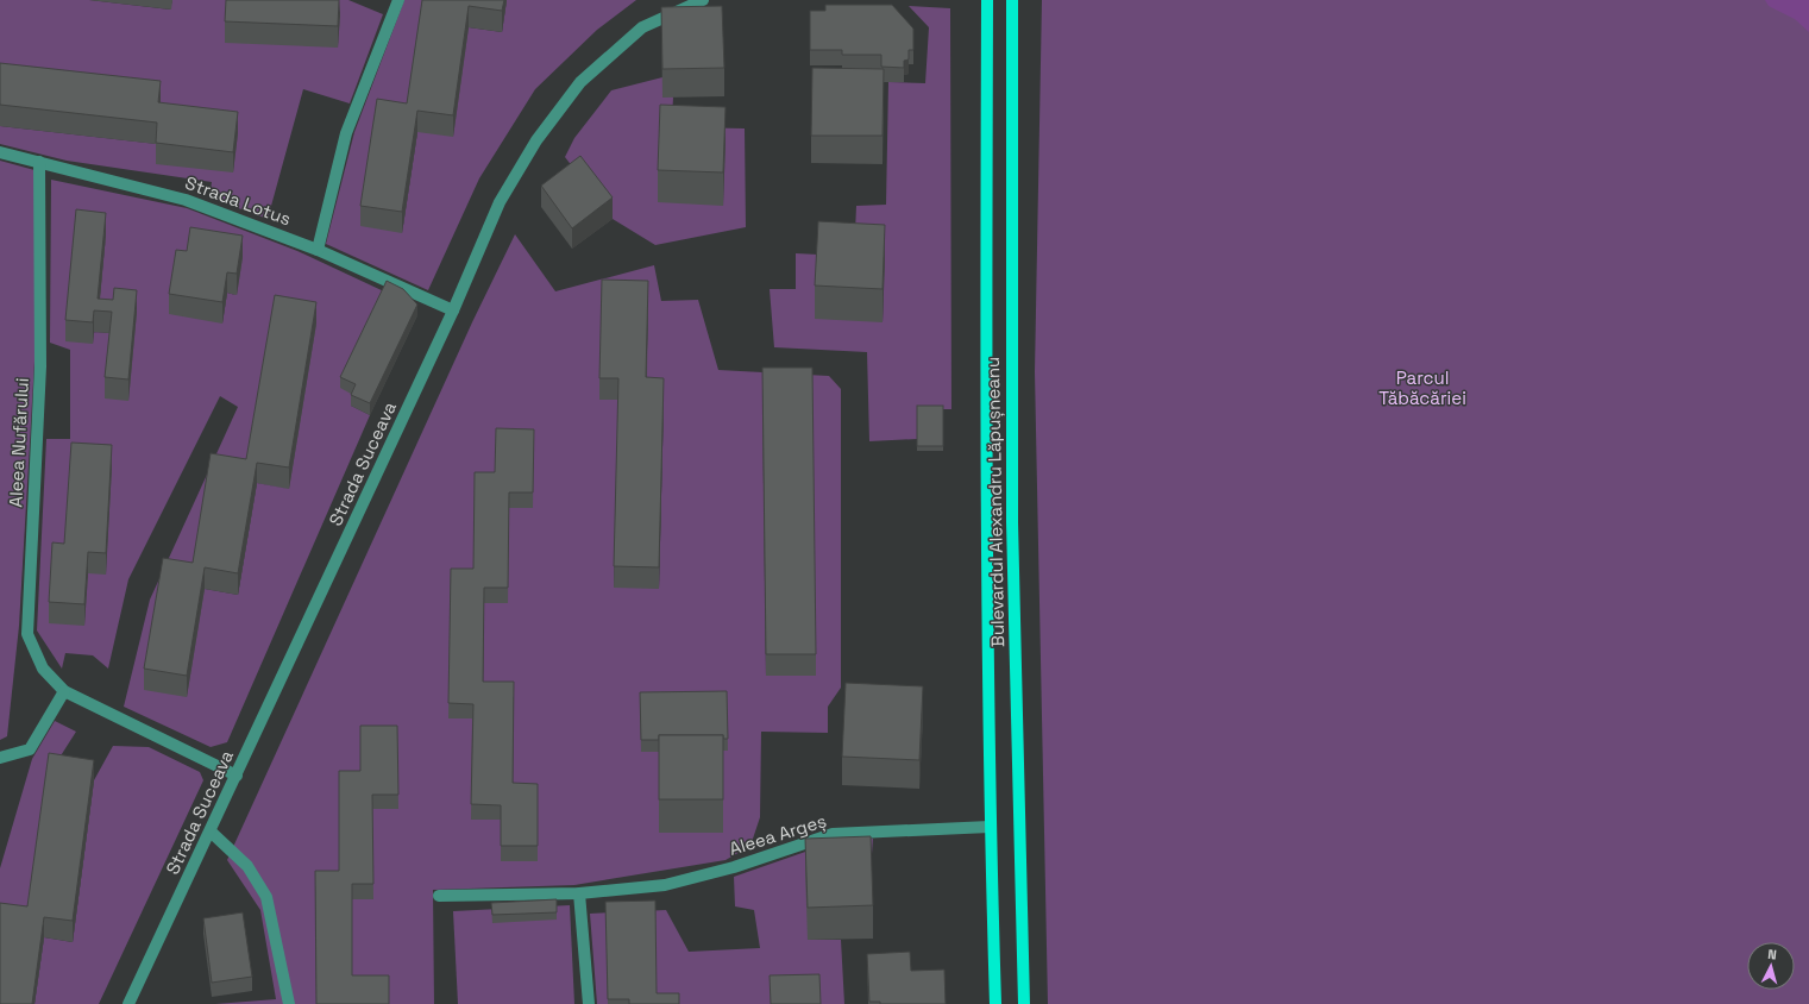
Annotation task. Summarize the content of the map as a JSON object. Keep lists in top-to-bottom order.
{
  "streets": {
    "main road": ["Bulevardul Alexandru Lăpușneanu"],
    "street": [
      "Strada Lotus",
      "Aleea Nufărului",
      "Strada Suceava",
      "Aleea Argeș"
    ]
  },
  "crossings": [
    ["Strada Lotus", "Aleea Nufărului"],
    ["Strada Lotus", "Strada Suceava"],
    ["Aleea Nufărului", "Strada Suceava"],
    ["Bulevardul Alexandru Lăpușneanu", "Aleea Argeș"]
  ],
  "parks": ["Parcul Tăbăcăriei"],
  "north": "top"
}
